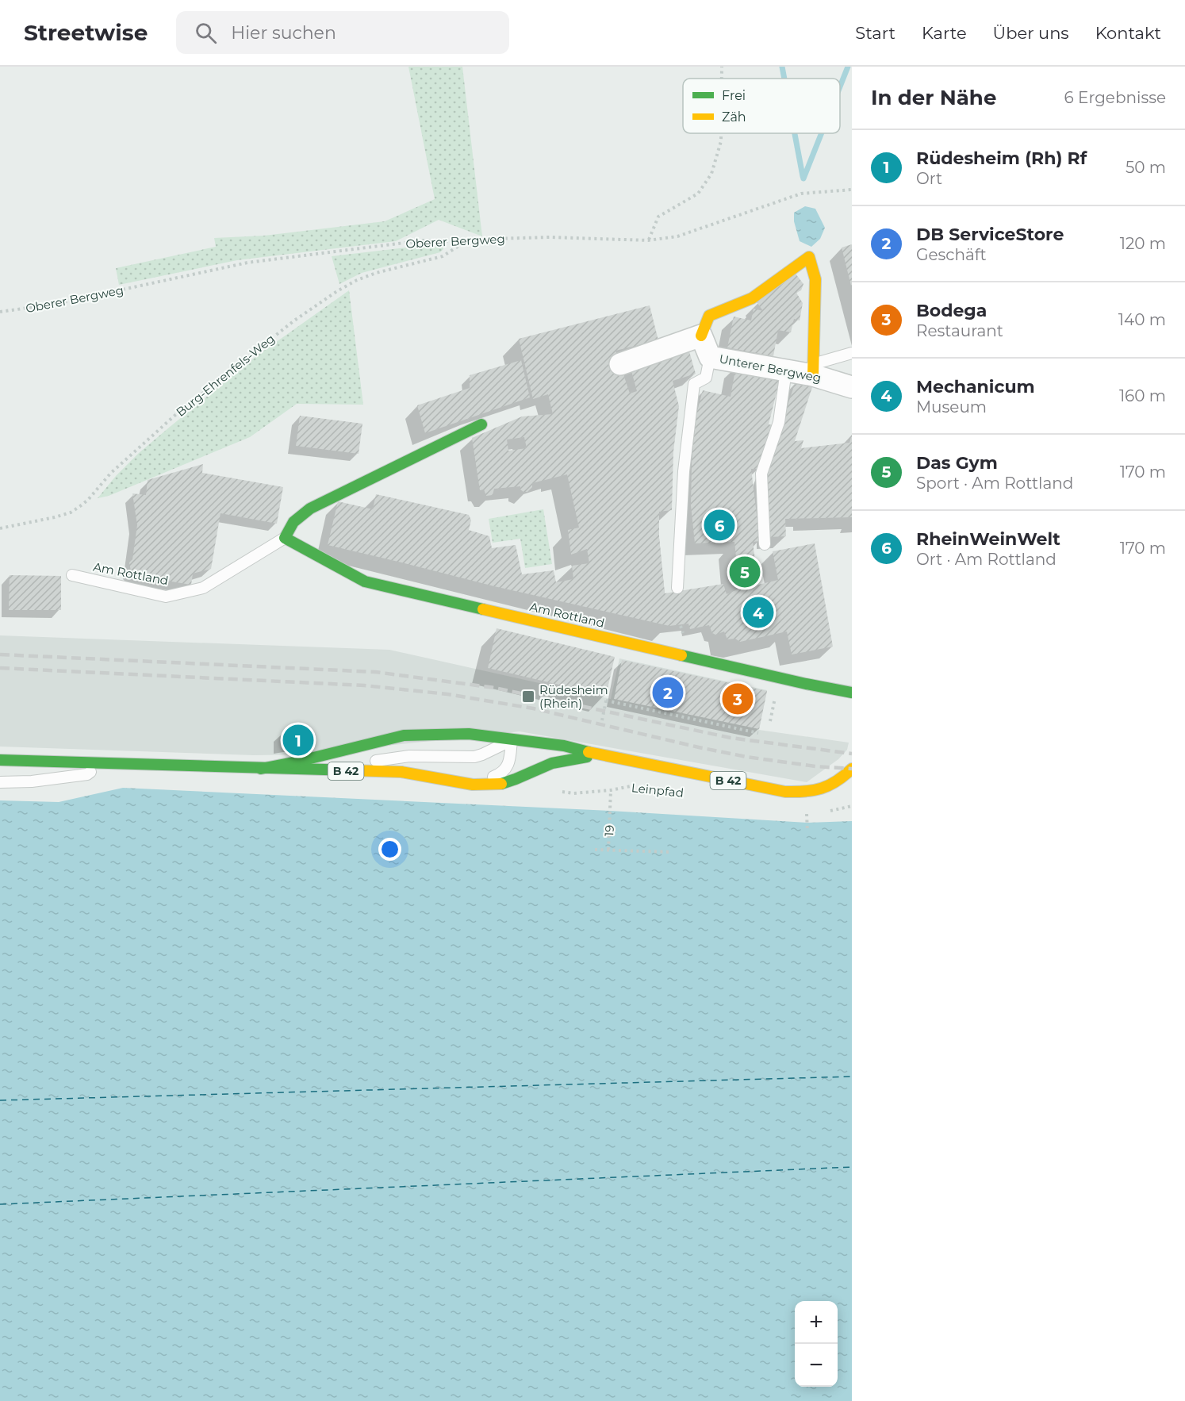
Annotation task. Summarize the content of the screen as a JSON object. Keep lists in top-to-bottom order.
{
  "streets": {
    "main road": ["Am Rottland", "B 42"],
    "street": ["Unterer Bergweg"],
    "path": [
      "Oberer Bergweg",
      "Burg-Ehrenfels-Weg",
      "Leinpfad",
      "19"
    ]
  },
  "crossings": [
    ["Oberer Bergweg", "Burg-Ehrenfels-Weg"],
    ["Leinpfad", "19"]
  ],
  "places": {
    "transit": ["Rüdesheim (Rhein)"]
  },
  "legend": ["Frei", "Zäh"],
  "page": {
    "header": "Streetwise",
    "search": "Hier suchen",
    "nav": [
      "Start",
      "Karte",
      "Über uns",
      "Kontakt"
    ],
    "heading": ["In der Nähe", "6 Ergebnisse"],
    "list": [
      {
        "mark": "1",
        "name": "Rüdesheim (Rh) Rf",
        "note": "Ort",
        "value": "50 m"
      },
      {
        "mark": "2",
        "name": "DB ServiceStore",
        "note": "Geschäft",
        "value": "120 m"
      },
      {
        "mark": "3",
        "name": "Bodega",
        "note": "Restaurant",
        "value": "140 m"
      },
      {
        "mark": "4",
        "name": "Mechanicum",
        "note": "Museum",
        "value": "160 m"
      },
      {
        "mark": "5",
        "name": "Das Gym",
        "note": "Sport · Am Rottland",
        "value": "170 m"
      },
      {
        "mark": "6",
        "name": "RheinWeinWelt",
        "note": "Ort · Am Rottland",
        "value": "170 m"
      }
    ],
    "pins": [
      "6",
      "5",
      "4",
      "2",
      "3",
      "1"
    ],
    "map_buttons": ["+", "−"]
  }
}
